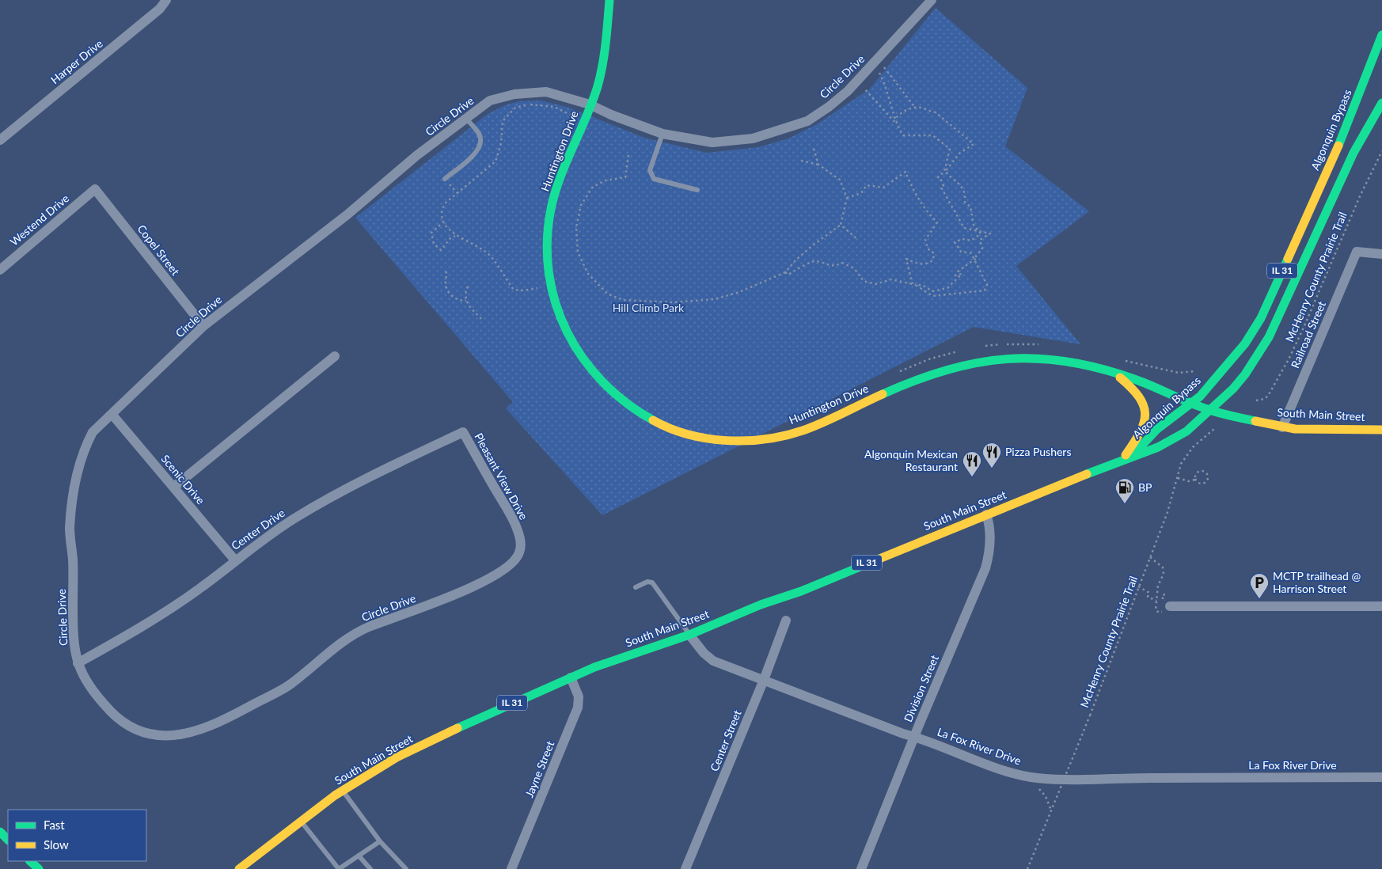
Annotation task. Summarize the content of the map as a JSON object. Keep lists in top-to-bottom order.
{
  "streets": {
    "main road": [
      "Algonquin Bypass",
      "Huntington Drive",
      "IL 31",
      "South Main Street"
    ],
    "street": [
      "Harper Drive",
      "Circle Drive",
      "Westend Drive",
      "Copel Street",
      "Railroad Street",
      "Pleasant View Drive",
      "Scenic Drive",
      "Center Drive",
      "Division Street",
      "Center Street",
      "La Fox River Drive",
      "Jayne Street"
    ],
    "path": ["McHenry County Prairie Trail"]
  },
  "crossings": [
    ["Circle Drive", "Huntington Drive"],
    ["Circle Drive", "Copel Street"],
    ["Circle Drive", "Pleasant View Drive"],
    ["Circle Drive", "Scenic Drive"],
    ["Circle Drive", "Center Drive"],
    ["Algonquin Bypass", "Huntington Drive"],
    ["Algonquin Bypass", "South Main Street"],
    ["Huntington Drive", "South Main Street"],
    ["Westend Drive", "Copel Street"],
    ["Railroad Street", "South Main Street"],
    ["South Main Street", "Division Street"],
    ["South Main Street", "La Fox River Drive"],
    ["South Main Street", "Jayne Street"],
    ["Pleasant View Drive", "Center Drive"],
    ["Scenic Drive", "Center Drive"],
    ["Division Street", "La Fox River Drive"],
    ["Center Street", "La Fox River Drive"]
  ],
  "parks": ["Hill Climb Park"],
  "places": {
    "restaurant": ["Pizza Pushers", "Algonquin Mexican Restaurant"],
    "fuel station": ["BP"],
    "parking": ["MCTP trailhead @ Harrison Street"]
  },
  "legend": ["Fast", "Slow"]
}
